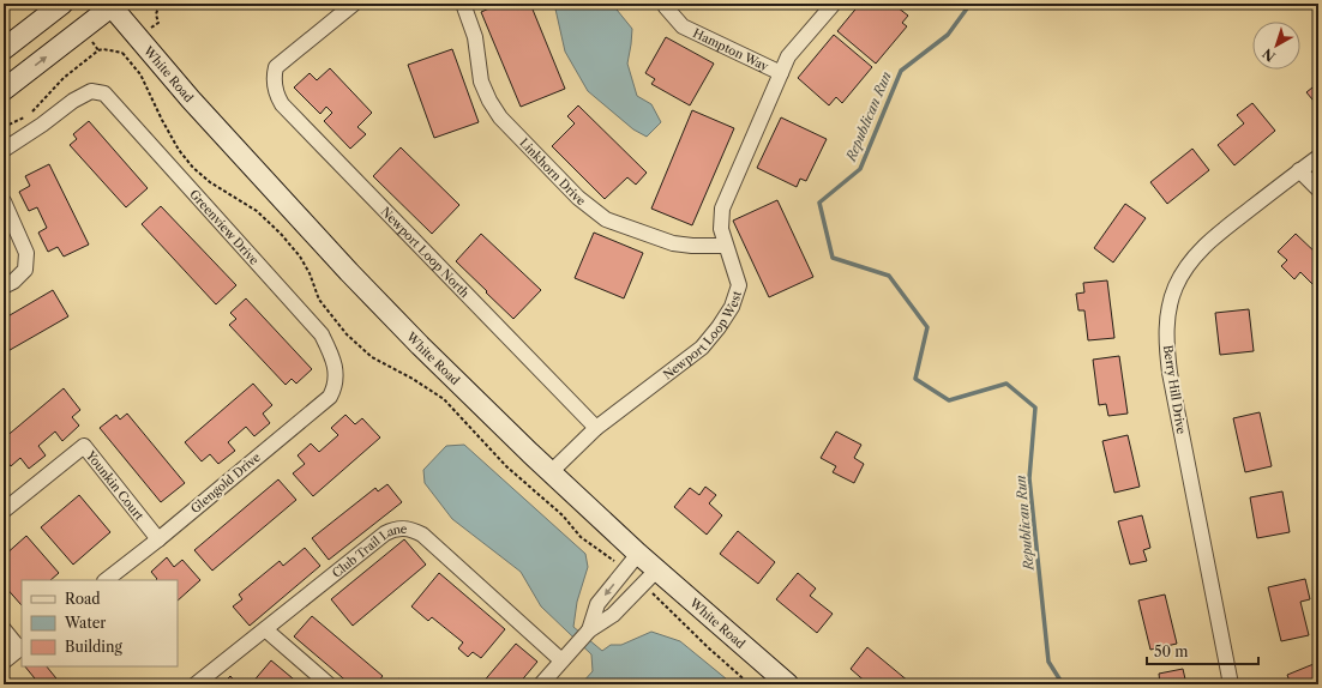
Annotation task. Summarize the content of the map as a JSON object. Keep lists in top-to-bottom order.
{
  "streets": {
    "street": [
      "Hampton Way",
      "White Road",
      "Linkhorn Drive",
      "Greenview Drive",
      "Newport Loop North",
      "Newport Loop West",
      "Berry Hill Drive",
      "Glengold Drive",
      "Younkin Court",
      "Club Trail Lane"
    ]
  },
  "crossings": [
    ["Hampton Way", "Newport Loop West"],
    ["White Road", "Newport Loop West"],
    ["Linkhorn Drive", "Newport Loop West"],
    ["Greenview Drive", "Glengold Drive"],
    ["Newport Loop North", "Newport Loop West"],
    ["Glengold Drive", "Younkin Court"]
  ],
  "water": ["Republican Run"],
  "legend": ["Road", "Water", "Building"],
  "scale_bar": "50 m",
  "north": "bottom left"
}
